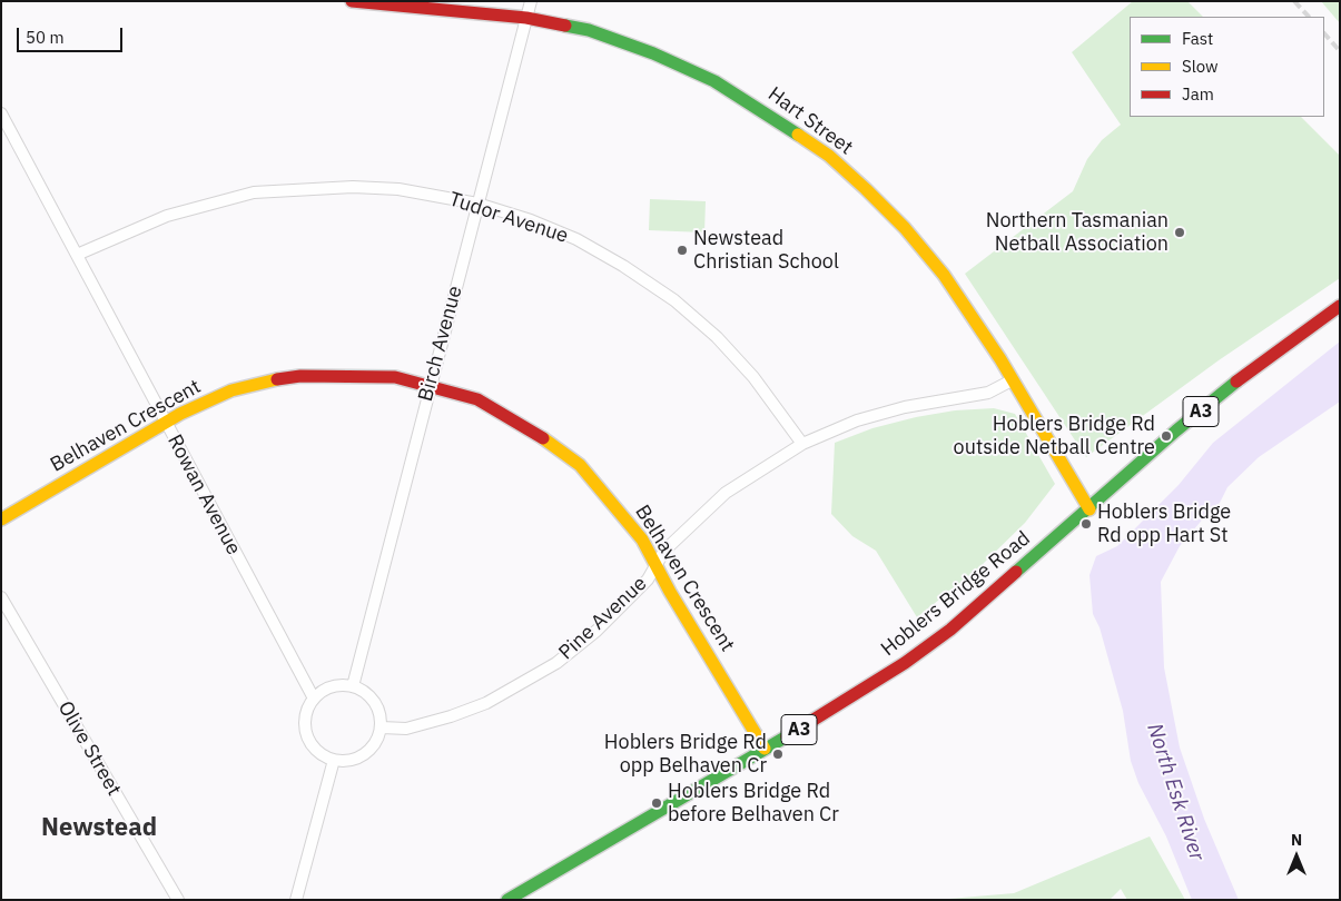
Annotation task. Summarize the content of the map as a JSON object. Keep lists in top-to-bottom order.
{
  "streets": {
    "main road": [
      "Hart Street",
      "A3",
      "Belhaven Crescent",
      "Hoblers Bridge Road"
    ],
    "street": [
      "Tudor Avenue",
      "Birch Avenue",
      "Rowan Avenue",
      "Pine Avenue",
      "Olive Street"
    ]
  },
  "crossings": [
    ["Hart Street", "Birch Avenue"],
    ["Hart Street", "Hoblers Bridge Road"],
    ["Hart Street", "Pine Avenue"],
    ["Tudor Avenue", "Birch Avenue"],
    ["Tudor Avenue", "Rowan Avenue"],
    ["Tudor Avenue", "Pine Avenue"],
    ["Birch Avenue", "Belhaven Crescent"],
    ["Birch Avenue", "Rowan Avenue"],
    ["Birch Avenue", "Pine Avenue"],
    ["Belhaven Crescent", "Rowan Avenue"],
    ["Belhaven Crescent", "Hoblers Bridge Road"],
    ["Belhaven Crescent", "Pine Avenue"],
    ["Rowan Avenue", "Pine Avenue"]
  ],
  "districts": ["Newstead"],
  "water": ["North Esk River"],
  "places": [
    "Northern Tasmanian Netball Association",
    "Newstead Christian School",
    "Hoblers Bridge Rd outside Netball Centre",
    "Hoblers Bridge Rd opp Hart St",
    "Hoblers Bridge Rd opp Belhaven Cr",
    "Hoblers Bridge Rd before Belhaven Cr"
  ],
  "legend": ["Fast", "Slow", "Jam"],
  "scale_bar": "50 m",
  "north": "top"
}
